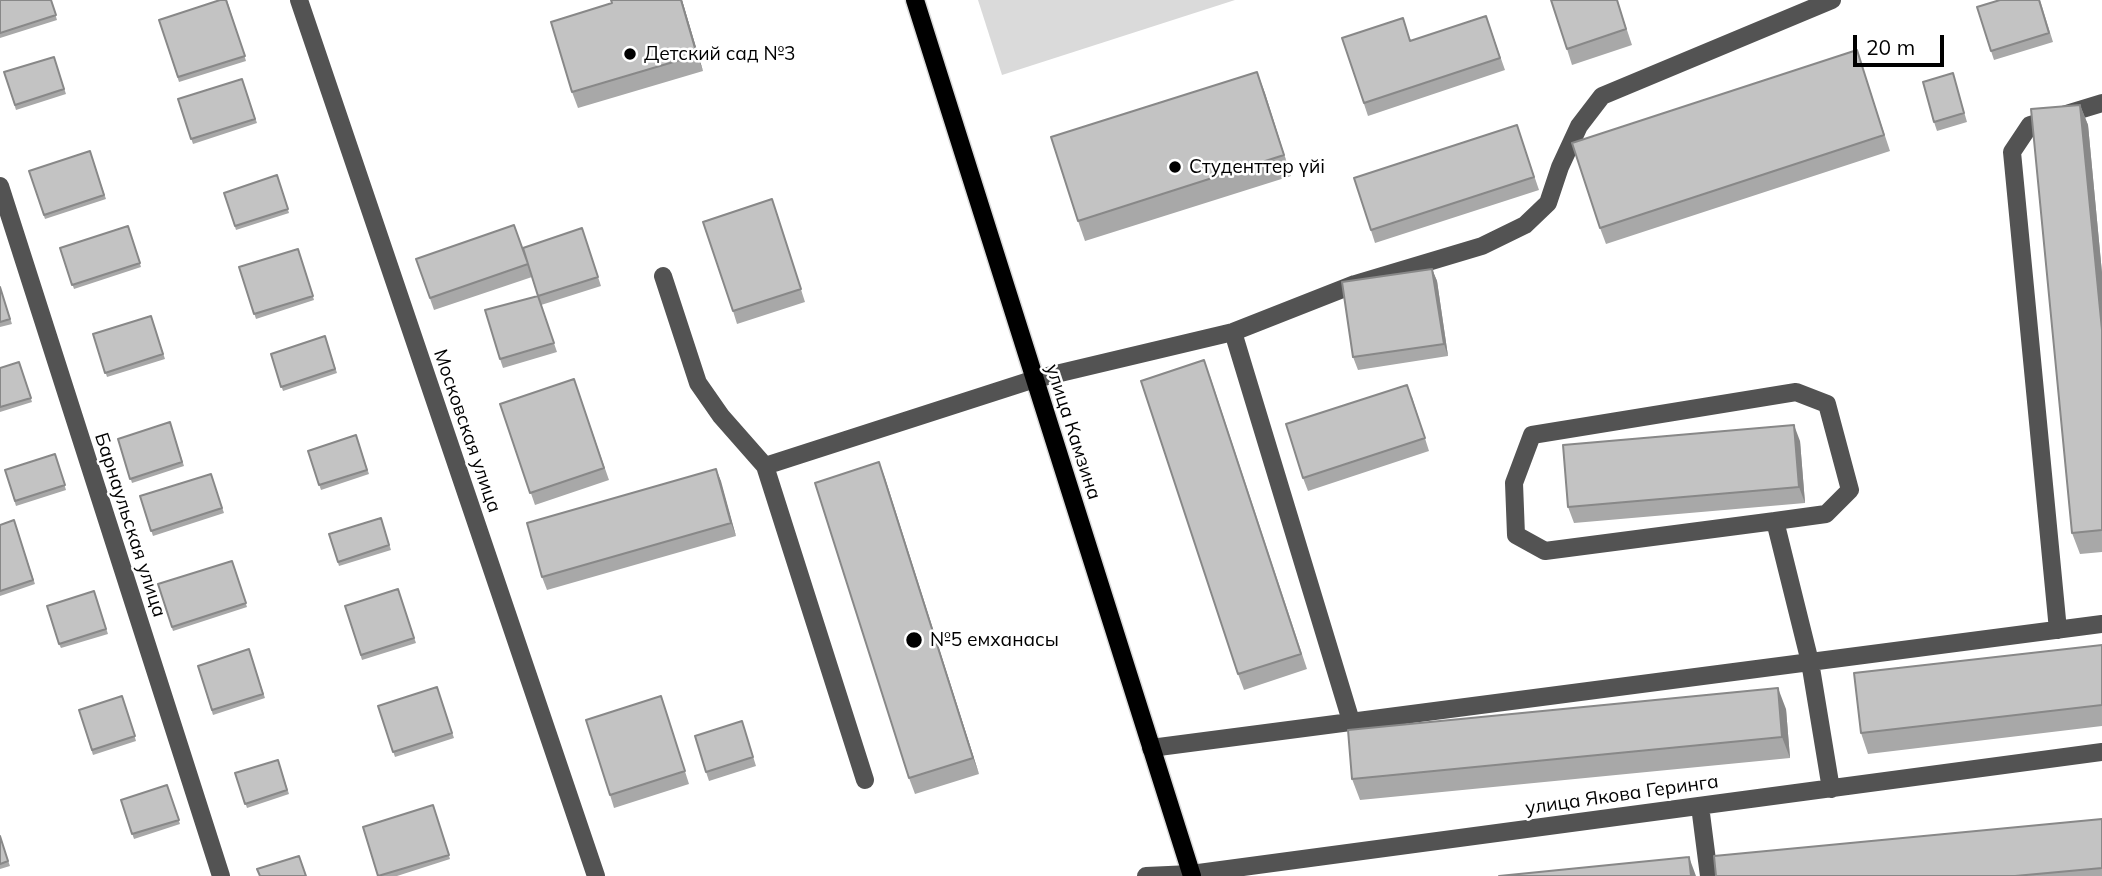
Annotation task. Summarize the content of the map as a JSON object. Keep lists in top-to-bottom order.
{
  "streets": {
    "main road": ["улица Камзина"],
    "street": ["Московская улица", "Барнаульская улица", "улица Якова Геринга"]
  },
  "crossings": [
    ["улица Камзина", "улица Якова Геринга"]
  ],
  "places": ["Детский сад №3", "Студенттер үйі", "№5 емханасы"],
  "scale_bar": "20 m"
}
